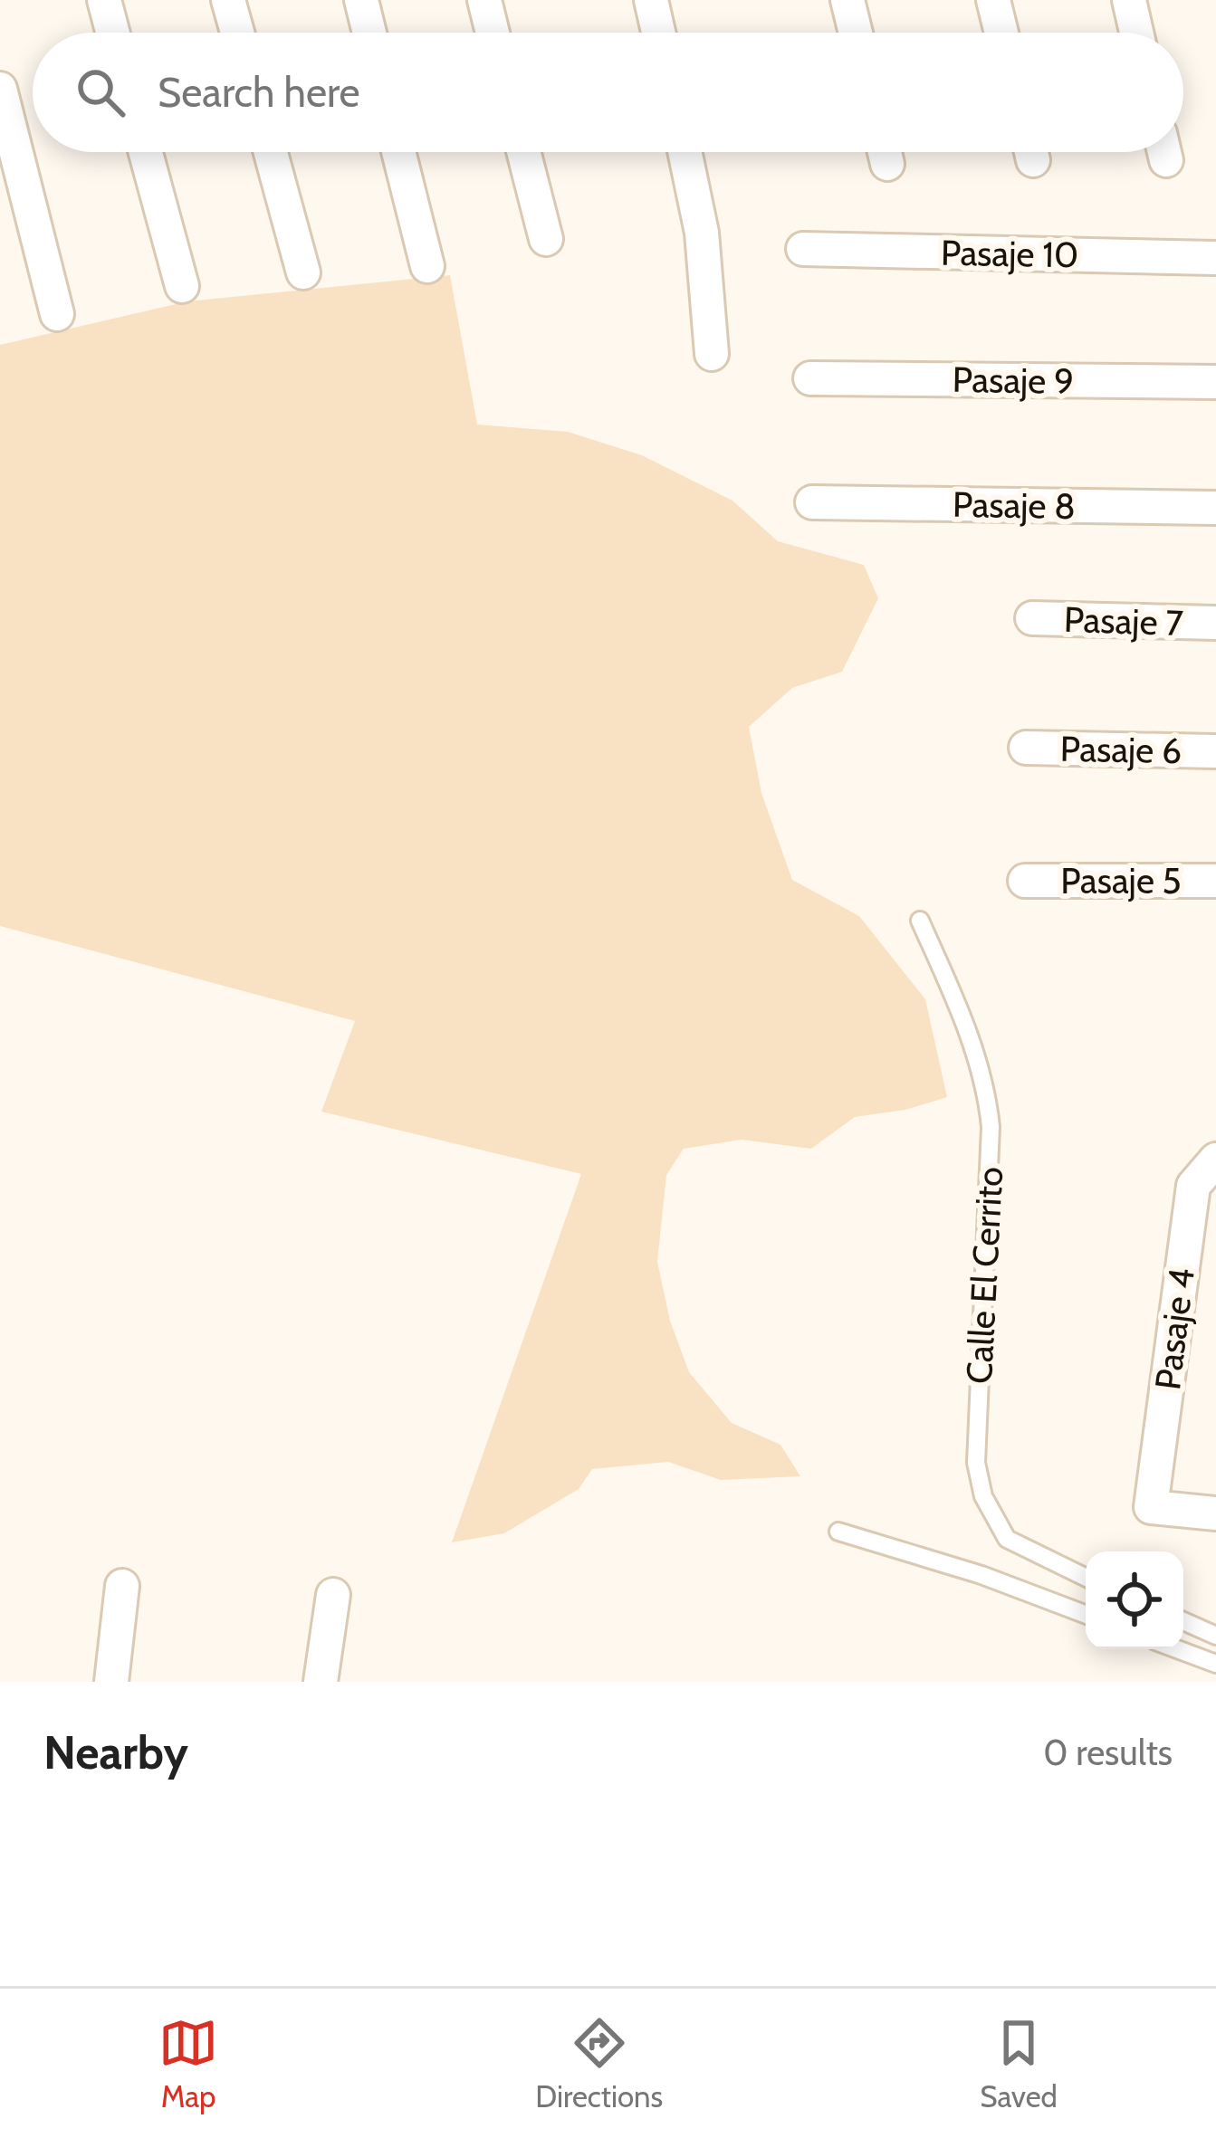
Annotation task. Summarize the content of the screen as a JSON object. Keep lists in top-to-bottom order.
{
  "streets": {
    "street": [
      "Pasaje 10",
      "Pasaje 9",
      "Pasaje 8",
      "Pasaje 7",
      "Pasaje 6",
      "Pasaje 5",
      "Pasaje 4"
    ],
    "lane": ["Calle El Cerrito"]
  },
  "page": {
    "search": "Search here",
    "heading": ["Nearby", "0 results"],
    "nav": ["Map", "Directions", "Saved"]
  }
}
